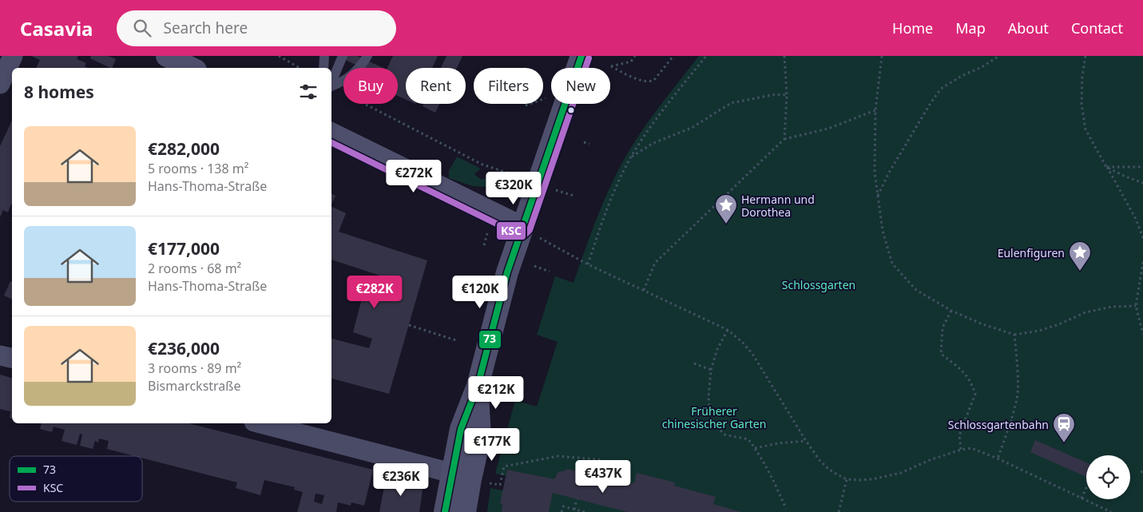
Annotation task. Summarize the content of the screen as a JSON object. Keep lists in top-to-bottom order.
{
  "parks": ["Schlossgarten", "Früherer chinesischer Garten"],
  "places": {
    "place": ["Hermann und Dorothea", "Eulenfiguren"],
    "station": ["Schlossgartenbahn"]
  },
  "lines": ["transit line 73", "transit line KSC"],
  "legend": ["73", "KSC"],
  "page": {
    "header": "Casavia",
    "search": "Search here",
    "nav": [
      "Home",
      "Map",
      "About",
      "Contact"
    ],
    "chip": [
      "Buy",
      "Rent",
      "Filters",
      "New"
    ],
    "heading": "8 homes",
    "list": [
      {
        "name": "€282,000",
        "note": "5 rooms · 138 m² · Hans-Thoma-Straße"
      },
      {
        "name": "€177,000",
        "note": "2 rooms · 68 m² · Hans-Thoma-Straße"
      },
      {
        "name": "€236,000",
        "note": "3 rooms · 89 m² · Bismarckstraße"
      }
    ],
    "price": [
      "€272K",
      "€320K",
      "€282K",
      "€120K",
      "€212K",
      "€177K",
      "€437K",
      "€236K"
    ]
  }
}
